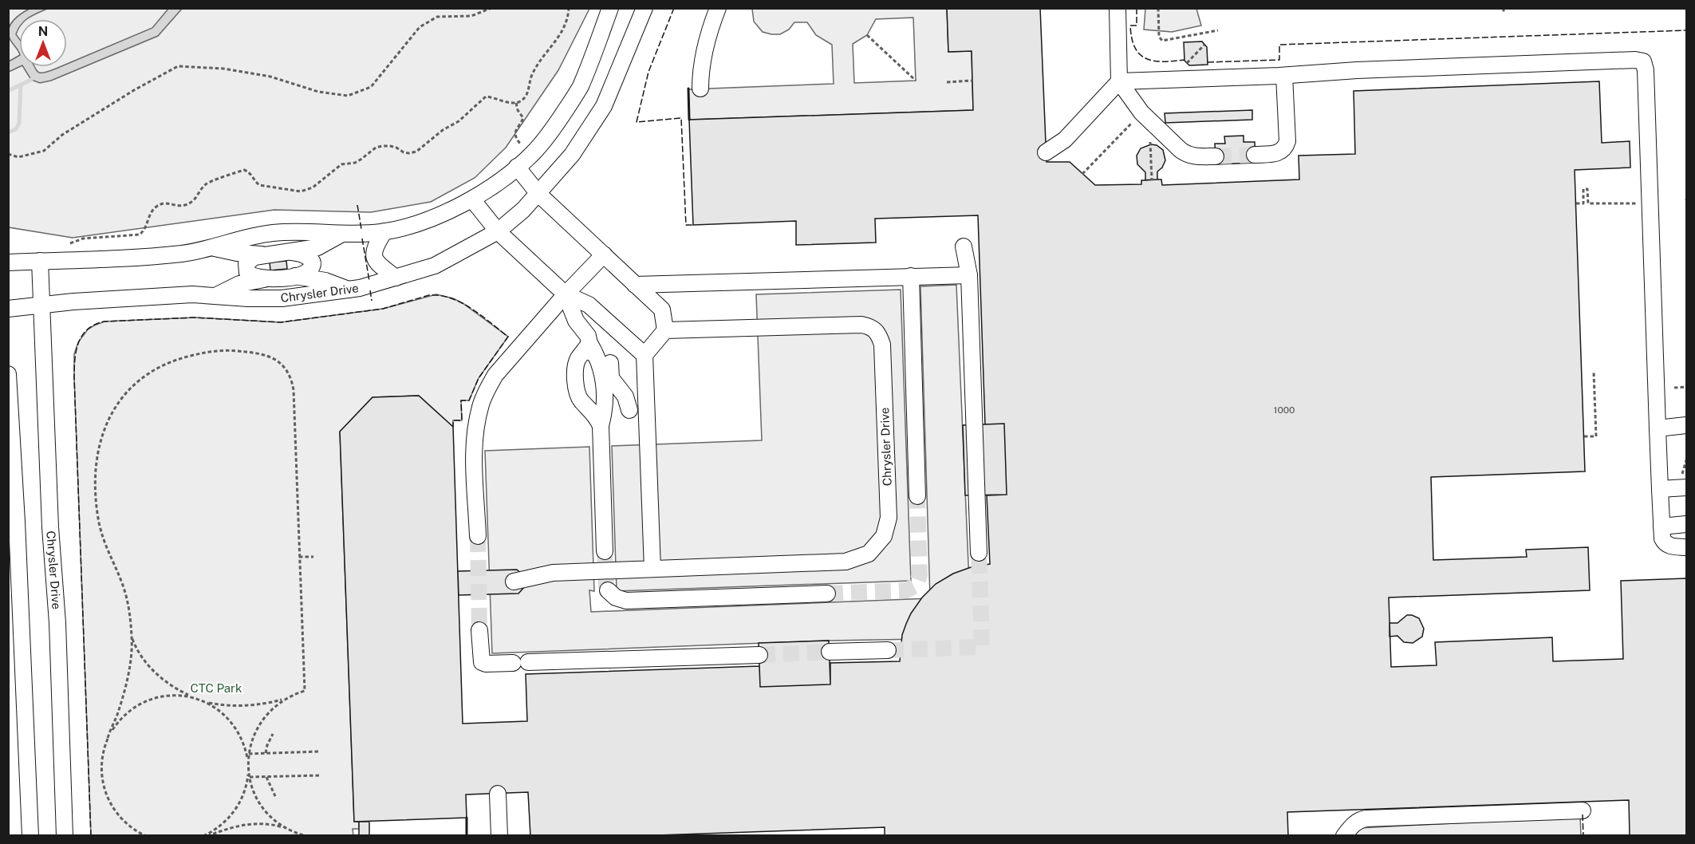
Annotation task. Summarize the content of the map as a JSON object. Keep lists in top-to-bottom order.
{
  "streets": {
    "street": ["Chrysler Drive"]
  },
  "parks": ["CTC Park"],
  "house_numbers": ["1000"],
  "north": "top"
}
